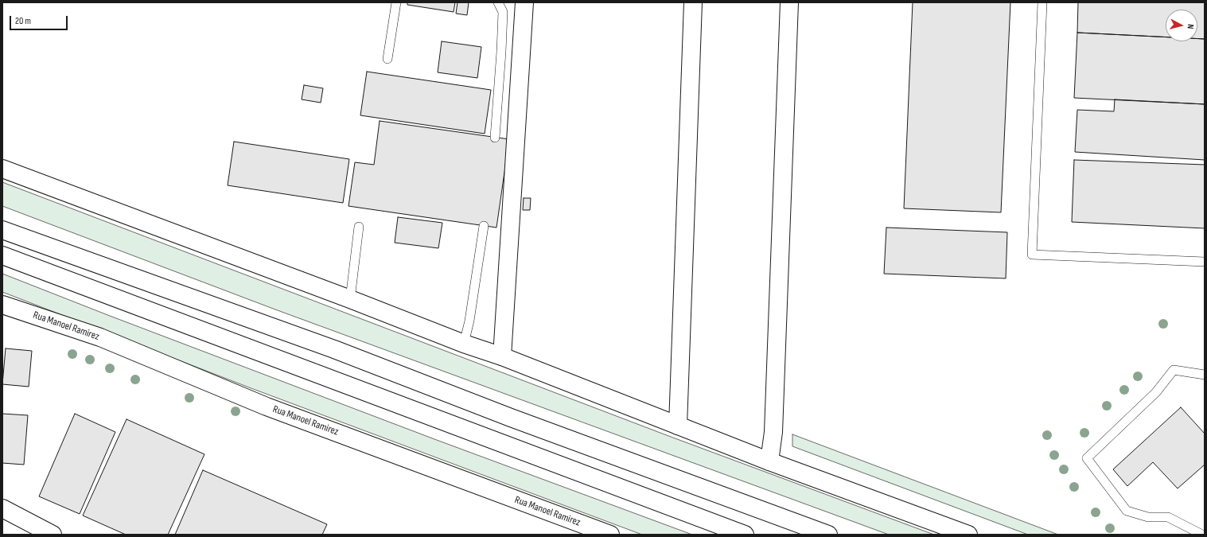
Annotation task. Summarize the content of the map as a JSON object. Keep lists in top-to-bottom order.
{
  "streets": {
    "main road": ["Rua Manoel Ramirez"]
  },
  "scale_bar": "20 m",
  "north": "right"
}
